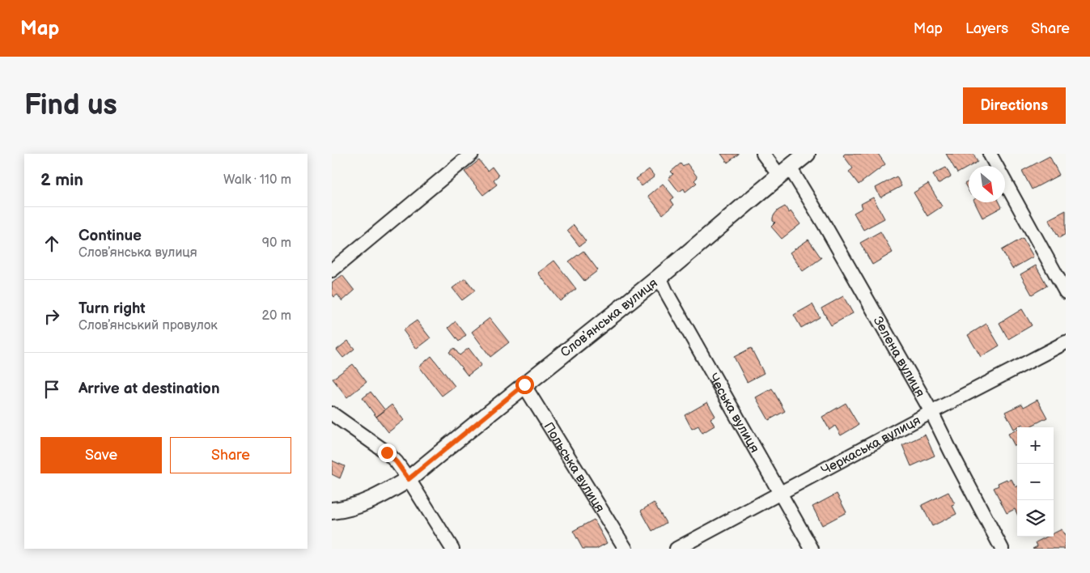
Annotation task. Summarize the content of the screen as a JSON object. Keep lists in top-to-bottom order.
{
  "streets": {
    "street": [
      "Словʼянська вулиця",
      "Зелена вулиця",
      "Чеська вулиця",
      "Черкаська вулиця",
      "Польська вулиця"
    ]
  },
  "crossings": [
    ["Словʼянська вулиця", "Зелена вулиця"],
    ["Словʼянська вулиця", "Чеська вулиця"],
    ["Словʼянська вулиця", "Польська вулиця"],
    ["Зелена вулиця", "Черкаська вулиця"],
    ["Чеська вулиця", "Черкаська вулиця"]
  ],
  "north": "bottom right",
  "page": {
    "header": "Map",
    "nav": ["Map", "Layers", "Share"],
    "buttons": [
      "Directions",
      ["Save", "Share"]
    ],
    "title": "Find us",
    "heading": ["2 min", "Walk · 110 m"],
    "list": [
      ["Continue", "Словʼянська вулиця", "90 m"],
      ["Turn right", "Словʼянський провулок", "20 m"],
      "Arrive at destination"
    ],
    "map_buttons": ["+", "−"]
  }
}
